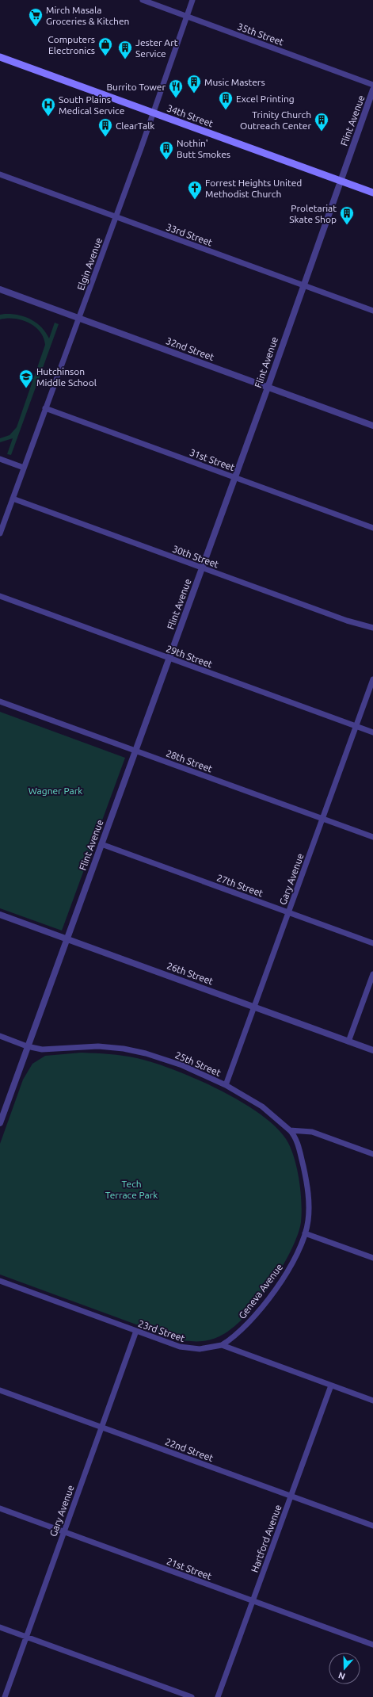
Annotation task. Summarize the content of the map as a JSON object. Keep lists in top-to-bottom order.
{
  "streets": {
    "main road": ["34th Street"],
    "street": [
      "35th Street",
      "Flint Avenue",
      "33rd Street",
      "Elgin Avenue",
      "32nd Street",
      "31st Street",
      "30th Street",
      "29th Street",
      "28th Street",
      "Gary Avenue",
      "27th Street",
      "26th Street",
      "25th Street",
      "Geneva Avenue",
      "23rd Street",
      "22nd Street",
      "Hartford Avenue",
      "21st Street"
    ]
  },
  "crossings": [
    ["35th Street", "Elgin Avenue"],
    ["34th Street", "Flint Avenue"],
    ["34th Street", "Elgin Avenue"],
    ["Flint Avenue", "33rd Street"],
    ["Flint Avenue", "32nd Street"],
    ["Flint Avenue", "31st Street"],
    ["Flint Avenue", "30th Street"],
    ["Flint Avenue", "29th Street"],
    ["Flint Avenue", "28th Street"],
    ["Flint Avenue", "27th Street"],
    ["Flint Avenue", "26th Street"],
    ["Flint Avenue", "25th Street"],
    ["33rd Street", "Elgin Avenue"],
    ["Elgin Avenue", "32nd Street"],
    ["Elgin Avenue", "31st Street"],
    ["Elgin Avenue", "30th Street"],
    ["29th Street", "Gary Avenue"],
    ["28th Street", "Gary Avenue"],
    ["Gary Avenue", "27th Street"],
    ["Gary Avenue", "26th Street"],
    ["Gary Avenue", "25th Street"],
    ["Gary Avenue", "23rd Street"],
    ["Gary Avenue", "22nd Street"],
    ["Gary Avenue", "21st Street"],
    ["25th Street", "Geneva Avenue"],
    ["Geneva Avenue", "23rd Street"],
    ["22nd Street", "Hartford Avenue"],
    ["Hartford Avenue", "21st Street"]
  ],
  "parks": ["Wagner Park", "Tech Terrace Park"],
  "places": {
    "supermarket": ["Mirch Masala Groceries & Kitchen"],
    "shop": ["Computers Electronics"],
    "building": [
      "Jester Art Service",
      "Music Masters",
      "Excel Printing",
      "Trinity Church Outreach Center",
      "ClearTalk",
      "Nothin' Butt Smokes",
      "Proletariat Skate Shop"
    ],
    "restaurant": ["Burrito Tower"],
    "hospital": ["South Plains Medical Service"],
    "church": ["Forrest Heights United Methodist Church"],
    "school or university": ["Hutchinson Middle School"]
  },
  "north": "bottom"
}
